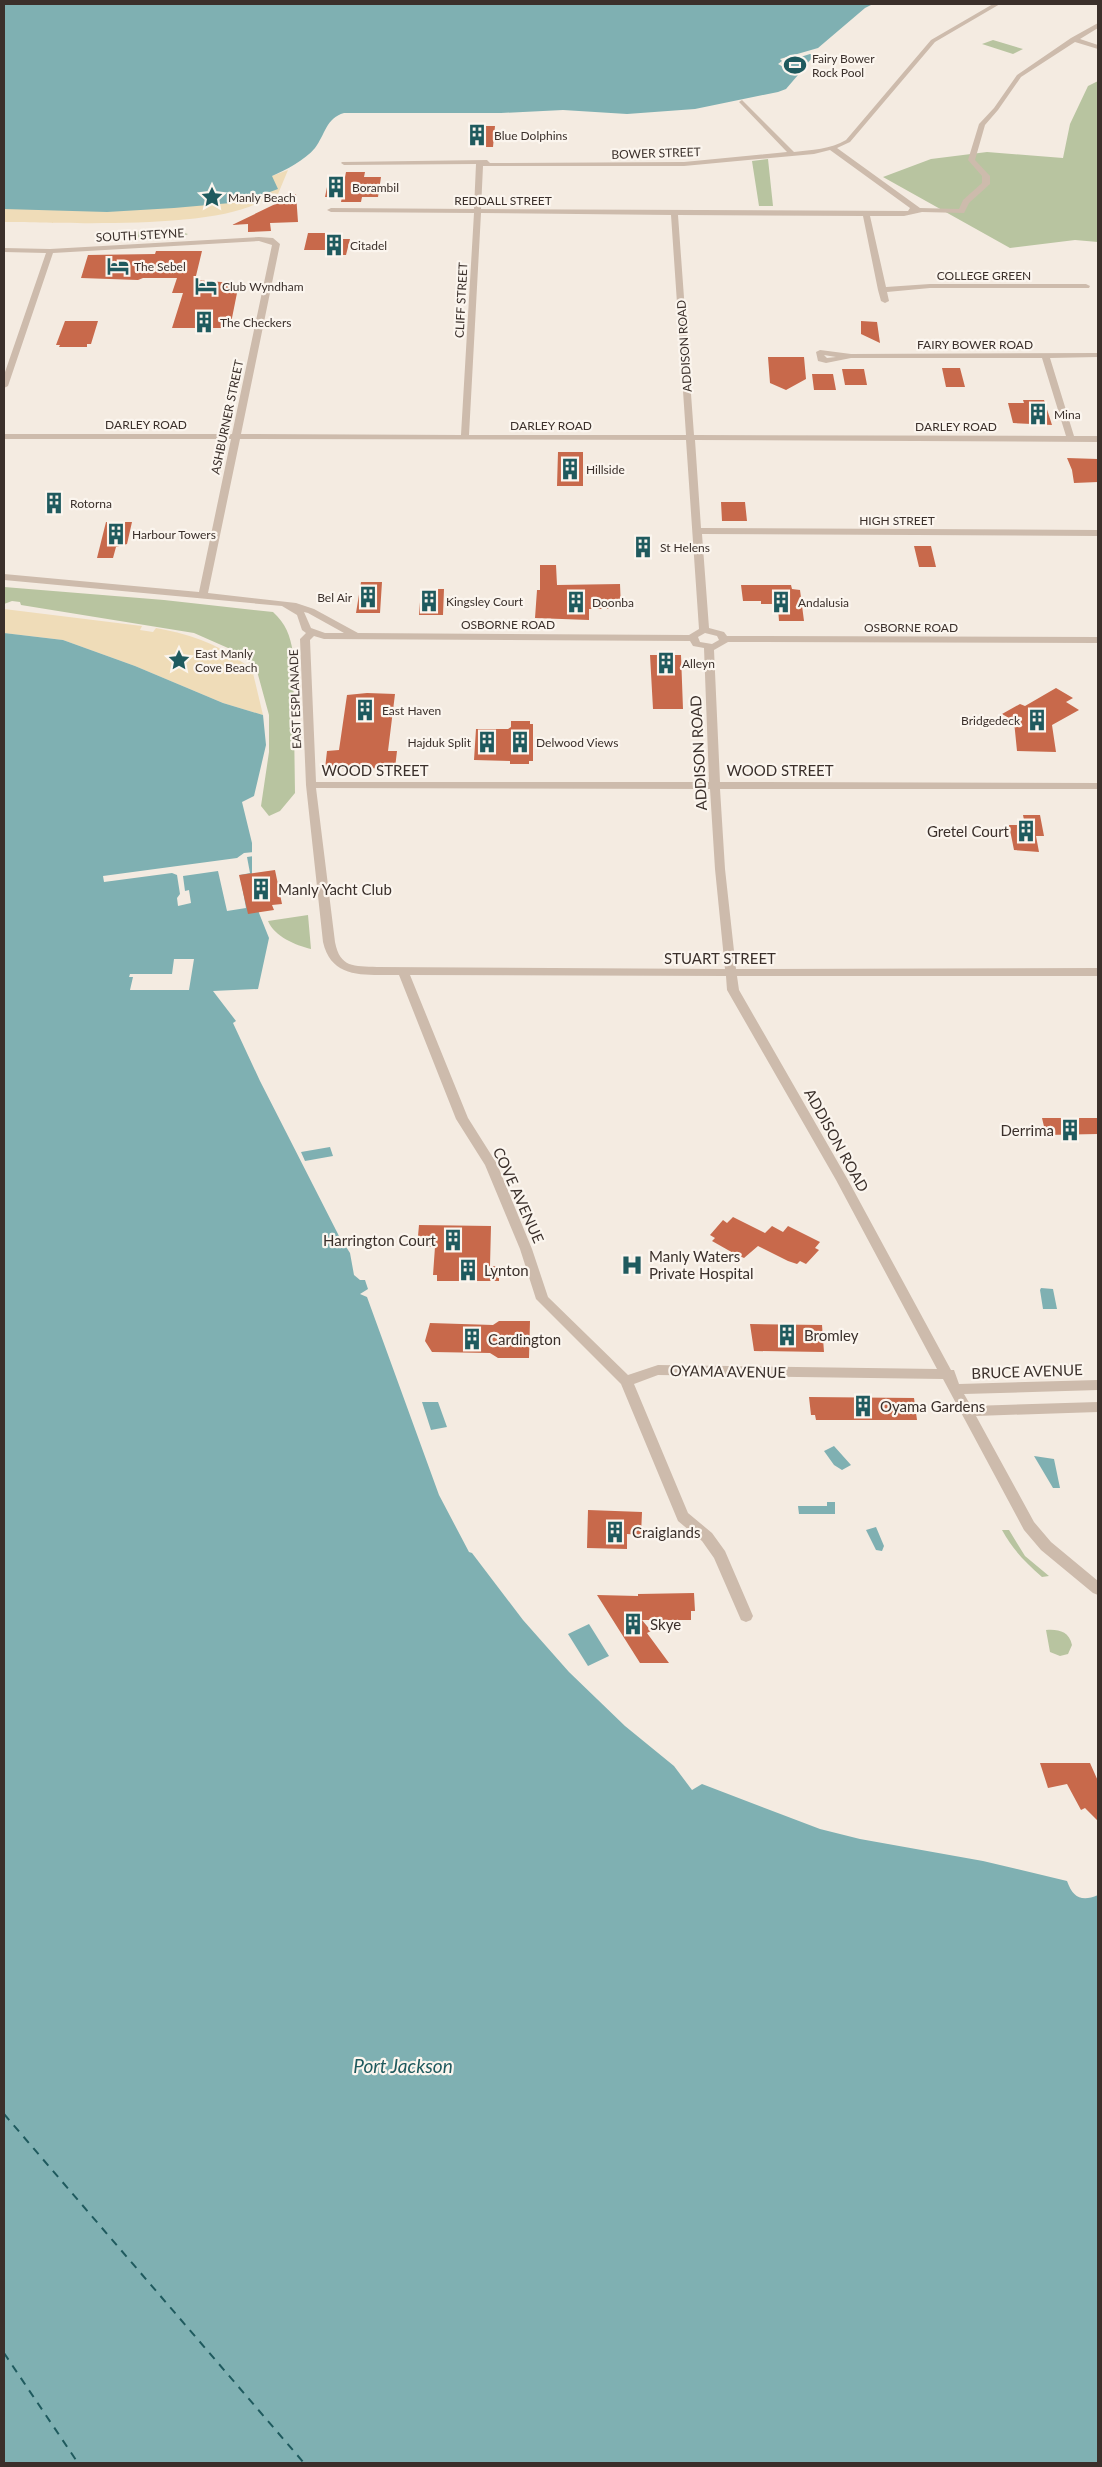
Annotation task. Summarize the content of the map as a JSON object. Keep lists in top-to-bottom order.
{
  "streets": {
    "street": [
      "BOWER STREET",
      "REDDALL STREET",
      "SOUTH STEYNE",
      "COLLEGE GREEN",
      "CLIFF STREET",
      "FAIRY BOWER ROAD",
      "ADDISON ROAD",
      "ASHBURNER STREET",
      "DARLEY ROAD",
      "HIGH STREET",
      "OSBORNE ROAD",
      "EAST ESPLANADE",
      "WOOD STREET",
      "STUART STREET",
      "COVE AVENUE",
      "OYAMA AVENUE",
      "BRUCE AVENUE"
    ]
  },
  "crossings": [
    ["BOWER STREET", "CLIFF STREET"],
    ["REDDALL STREET", "CLIFF STREET"],
    ["REDDALL STREET", "ADDISON ROAD"],
    ["SOUTH STEYNE", "ASHBURNER STREET"],
    ["CLIFF STREET", "DARLEY ROAD"],
    ["ADDISON ROAD", "DARLEY ROAD"],
    ["ADDISON ROAD", "HIGH STREET"],
    ["ADDISON ROAD", "WOOD STREET"],
    ["ADDISON ROAD", "STUART STREET"],
    ["ADDISON ROAD", "OYAMA AVENUE"],
    ["ADDISON ROAD", "BRUCE AVENUE"],
    ["ASHBURNER STREET", "DARLEY ROAD"],
    ["OSBORNE ROAD", "EAST ESPLANADE"],
    ["EAST ESPLANADE", "WOOD STREET"],
    ["EAST ESPLANADE", "STUART STREET"],
    ["STUART STREET", "COVE AVENUE"],
    ["COVE AVENUE", "OYAMA AVENUE"]
  ],
  "water": ["Port Jackson"],
  "places": {
    "sports": ["Fairy Bower Rock Pool"],
    "building": [
      "Blue Dolphins",
      "Borambil",
      "Citadel",
      "The Checkers",
      "Mina",
      "Hillside",
      "Rotorna",
      "Harbour Towers",
      "St Helens",
      "Bel Air",
      "Kingsley Court",
      "Doonba",
      "Andalusia",
      "Alleyn",
      "East Haven",
      "Bridgedeck",
      "Hajduk Split",
      "Delwood Views",
      "Gretel Court",
      "Manly Yacht Club",
      "Derrima",
      "Harrington Court",
      "Lynton",
      "Bromley",
      "Cardington",
      "Oyama Gardens",
      "Craiglands",
      "Skye"
    ],
    "place": ["Manly Beach", "East Manly Cove Beach"],
    "hotel": ["The Sebel", "Club Wyndham"],
    "hospital": ["Manly Waters Private Hospital"]
  }
}
